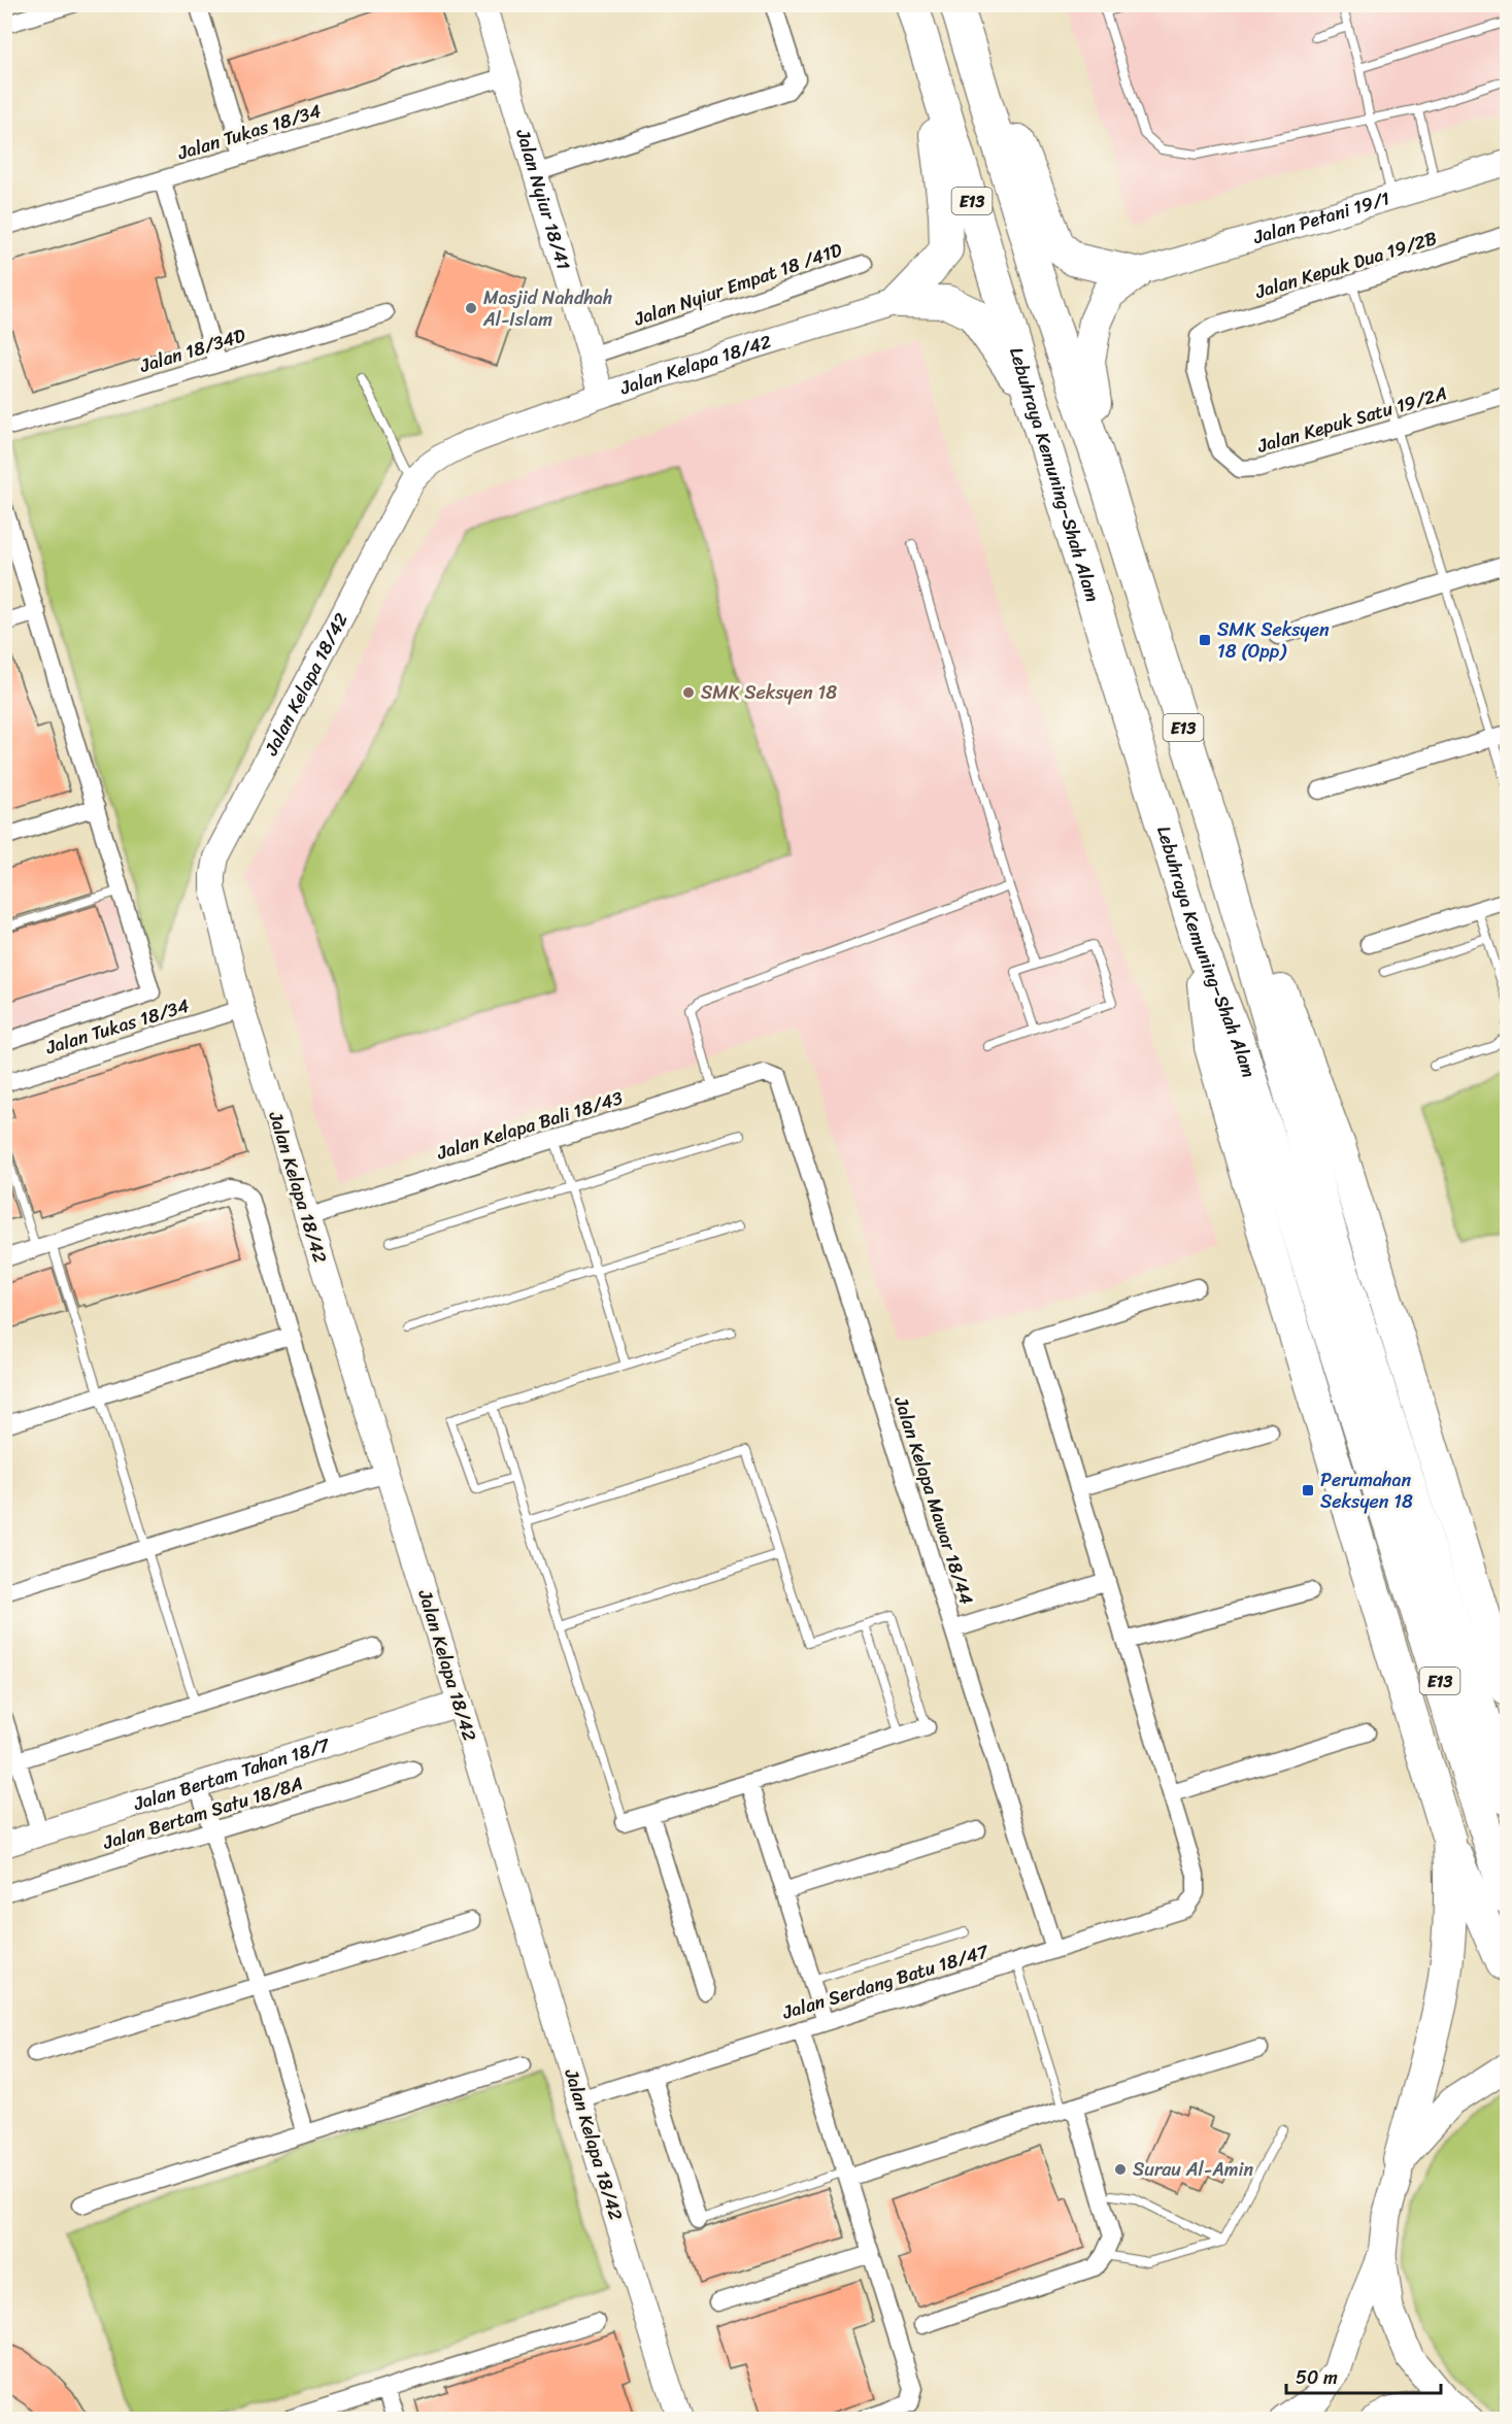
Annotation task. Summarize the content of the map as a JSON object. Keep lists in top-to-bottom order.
{
  "streets": {
    "highway": ["E13", "Lebuhraya Kemuning–Shah Alam"],
    "street": [
      "Jalan Tukas 18/34",
      "Jalan Nyiur 18/41",
      "Jalan Petani 19/1",
      "Jalan Kepuk Dua 19/2B",
      "Jalan Nyiur Empat 18 /41D",
      "Jalan 18/34D",
      "Jalan Kelapa 18/42",
      "Jalan Kepuk Satu 19/2A",
      "Jalan Kelapa Bali 18/43",
      "Jalan Kelapa Mawar 18/44",
      "Jalan Bertam Tahan 18/7",
      "Jalan Bertam Satu 18/8A",
      "Jalan Serdang Batu 18/47"
    ]
  },
  "crossings": [
    ["Jalan Tukas 18/34", "Jalan Nyiur 18/41"],
    ["Jalan Tukas 18/34", "Jalan Kelapa 18/42"],
    ["Jalan Nyiur 18/41", "Jalan Nyiur Empat 18 /41D"],
    ["Jalan Nyiur 18/41", "Jalan Kelapa 18/42"],
    ["Jalan Kepuk Dua 19/2B", "Jalan Kepuk Satu 19/2A"],
    ["Jalan Kelapa 18/42", "Jalan Kelapa Bali 18/43"],
    ["Jalan Kelapa 18/42", "Jalan Bertam Tahan 18/7"],
    ["Jalan Kelapa 18/42", "Jalan Serdang Batu 18/47"],
    ["Jalan Kelapa Bali 18/43", "Jalan Kelapa Mawar 18/44"],
    ["Jalan Kelapa Mawar 18/44", "Jalan Serdang Batu 18/47"]
  ],
  "places": {
    "other": ["Masjid Nahdhah Al-Islam", "SMK Seksyen 18", "Surau Al-Amin"],
    "transit": ["SMK Seksyen 18 (Opp)", "Perumahan Seksyen 18"]
  },
  "scale_bar": "50 m"
}
